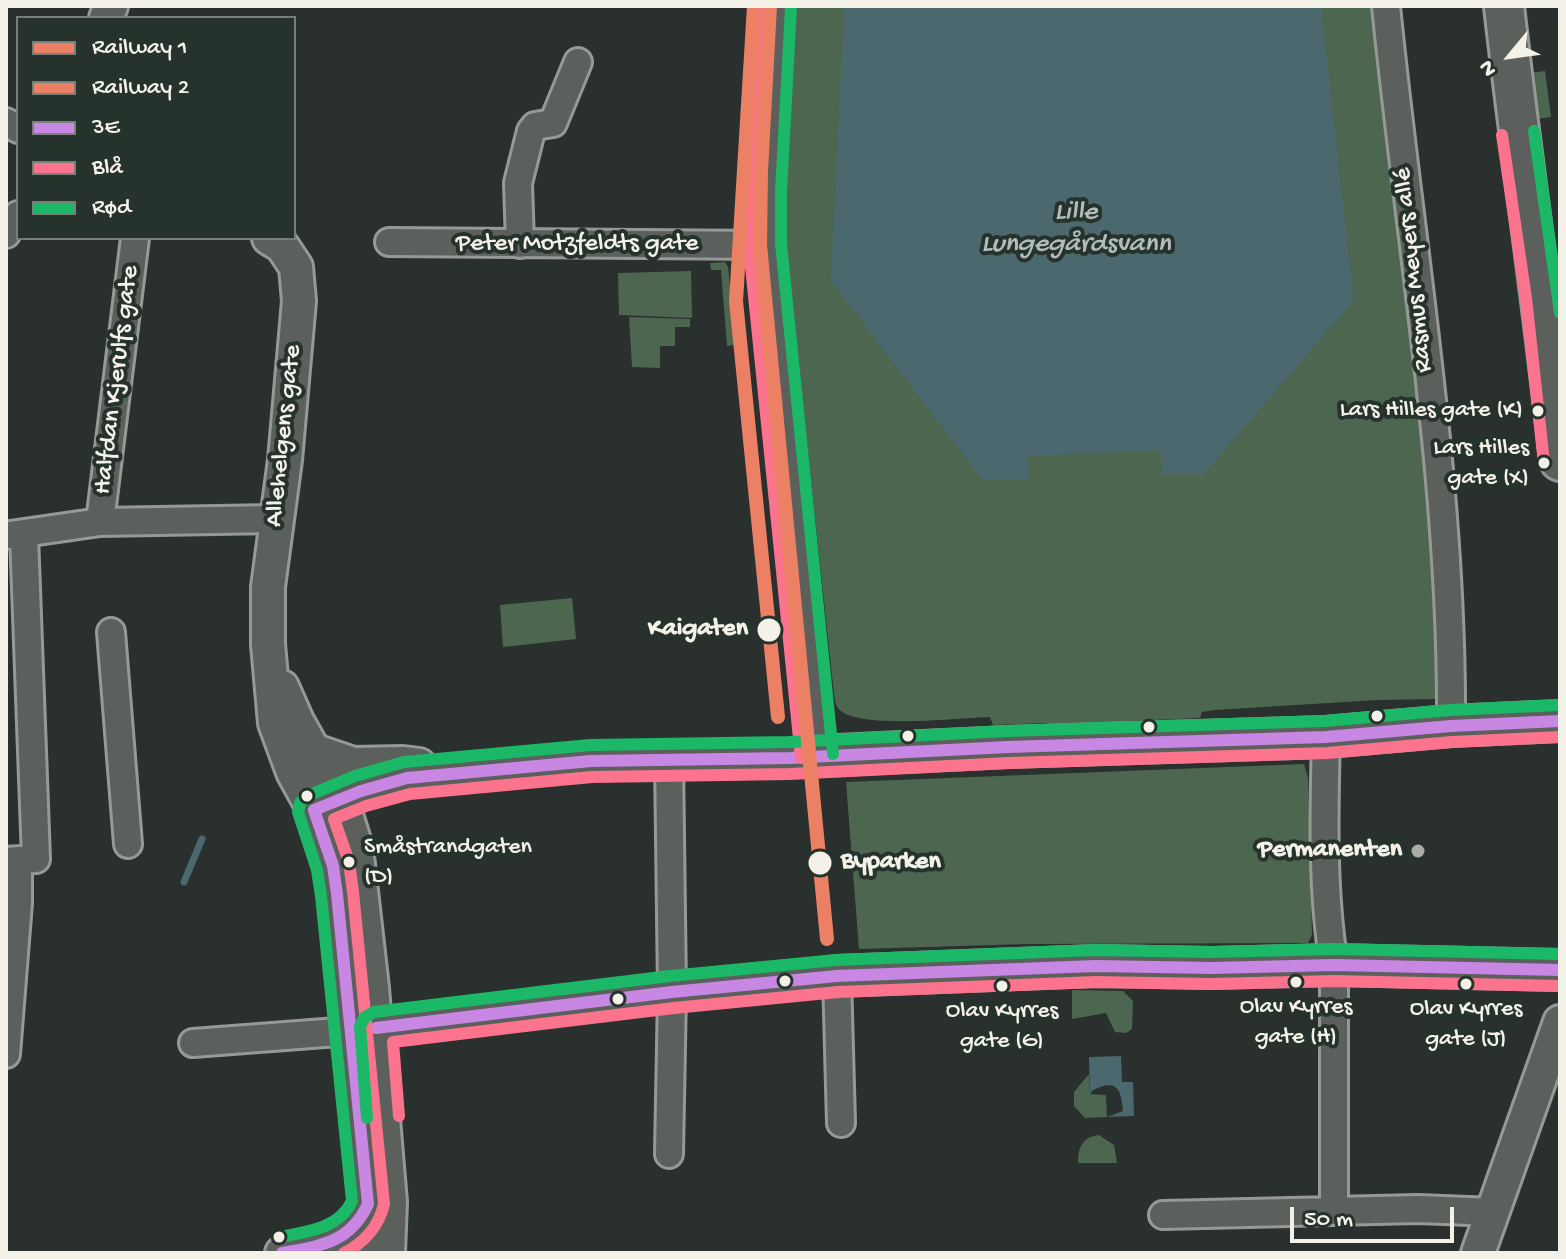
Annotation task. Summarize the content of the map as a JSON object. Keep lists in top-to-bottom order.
{
  "streets": {
    "main road": ["Allehelgens gate"],
    "street": ["Peter Motzfeldts gate", "Rasmus Meyers allé", "Halfdan Kjerulfs gate"]
  },
  "water": ["Lille Lungegårdsvann"],
  "places": [
    "Lars Hilles gate (K)",
    "Lars Hilles gate (X)",
    "Kaigaten",
    "Permanenten",
    "Småstrandgaten (D)",
    "Byparken",
    "Olav Kyrres gate (H)",
    "Olav Kyrres gate (J)",
    "Olav Kyrres gate (G)"
  ],
  "lines": [
    "rail line 1",
    "rail line 2",
    "transit line Blå",
    "transit line Rød",
    "transit line 3E"
  ],
  "legend": [
    "Railway 1",
    "Railway 2",
    "3E",
    "Blå",
    "Rød"
  ],
  "scale_bar": "50 m",
  "north": "bottom left"
}
